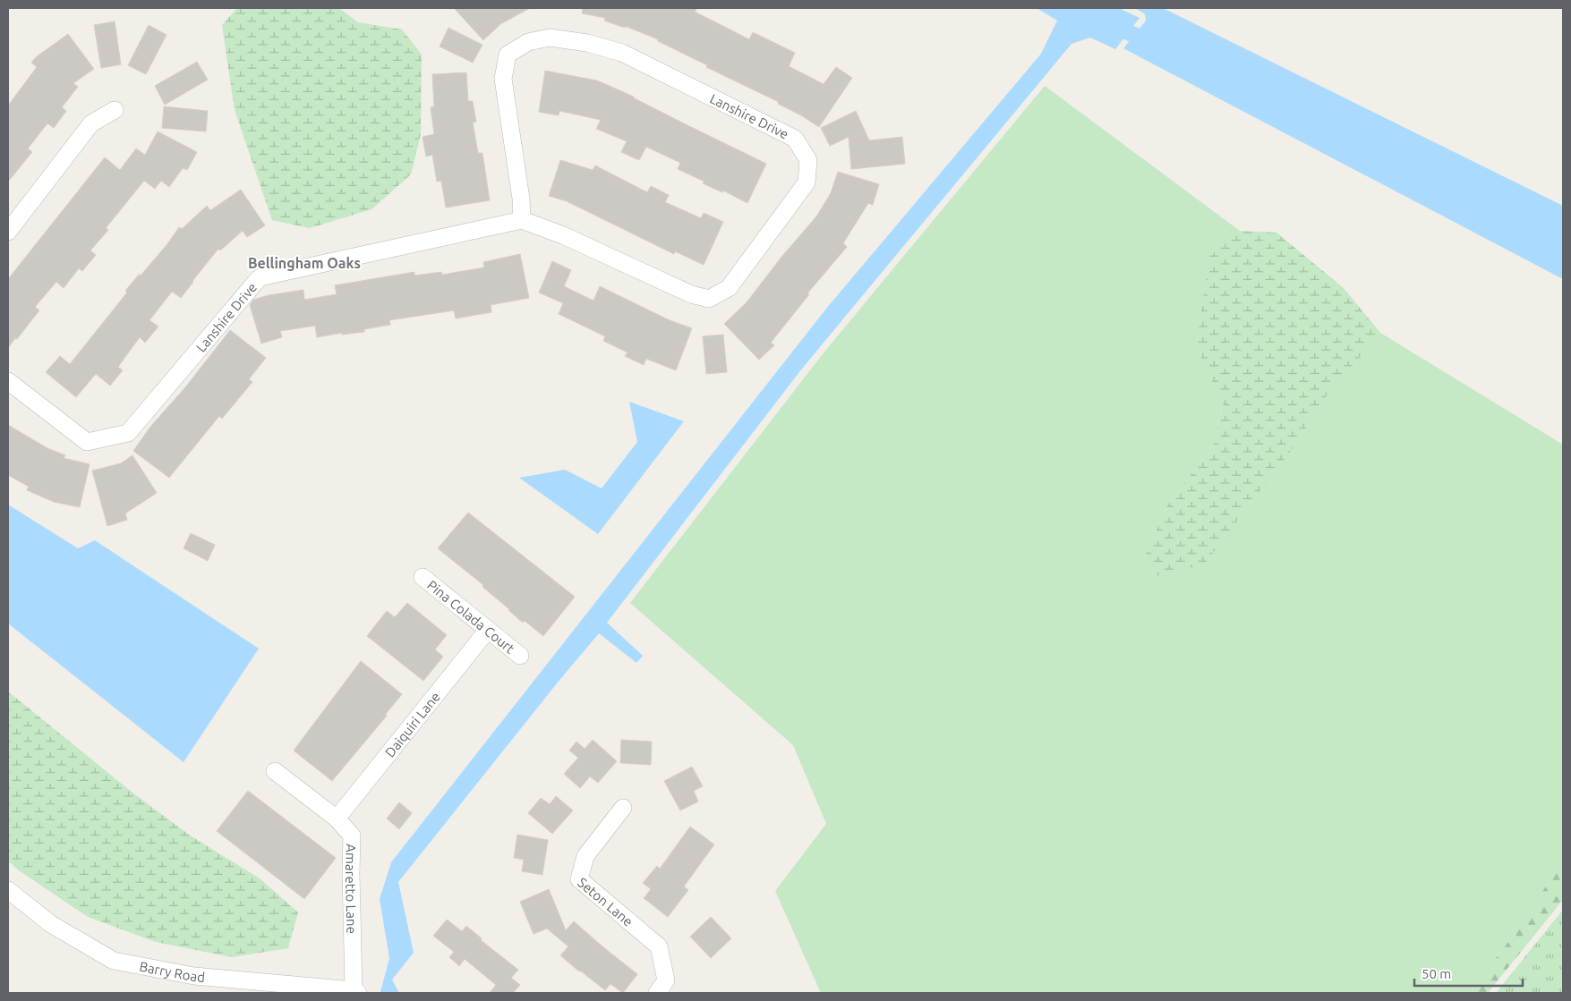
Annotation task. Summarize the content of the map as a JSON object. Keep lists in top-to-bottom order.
{
  "streets": {
    "street": [
      "Lanshire Drive",
      "Pina Colada Court",
      "Daiquiri Lane",
      "Amaretto Lane",
      "Seton Lane",
      "Barry Road"
    ]
  },
  "crossings": [
    ["Pina Colada Court", "Daiquiri Lane"],
    ["Daiquiri Lane", "Amaretto Lane"],
    ["Amaretto Lane", "Barry Road"]
  ],
  "districts": ["Bellingham Oaks"],
  "scale_bar": "50 m"
}
